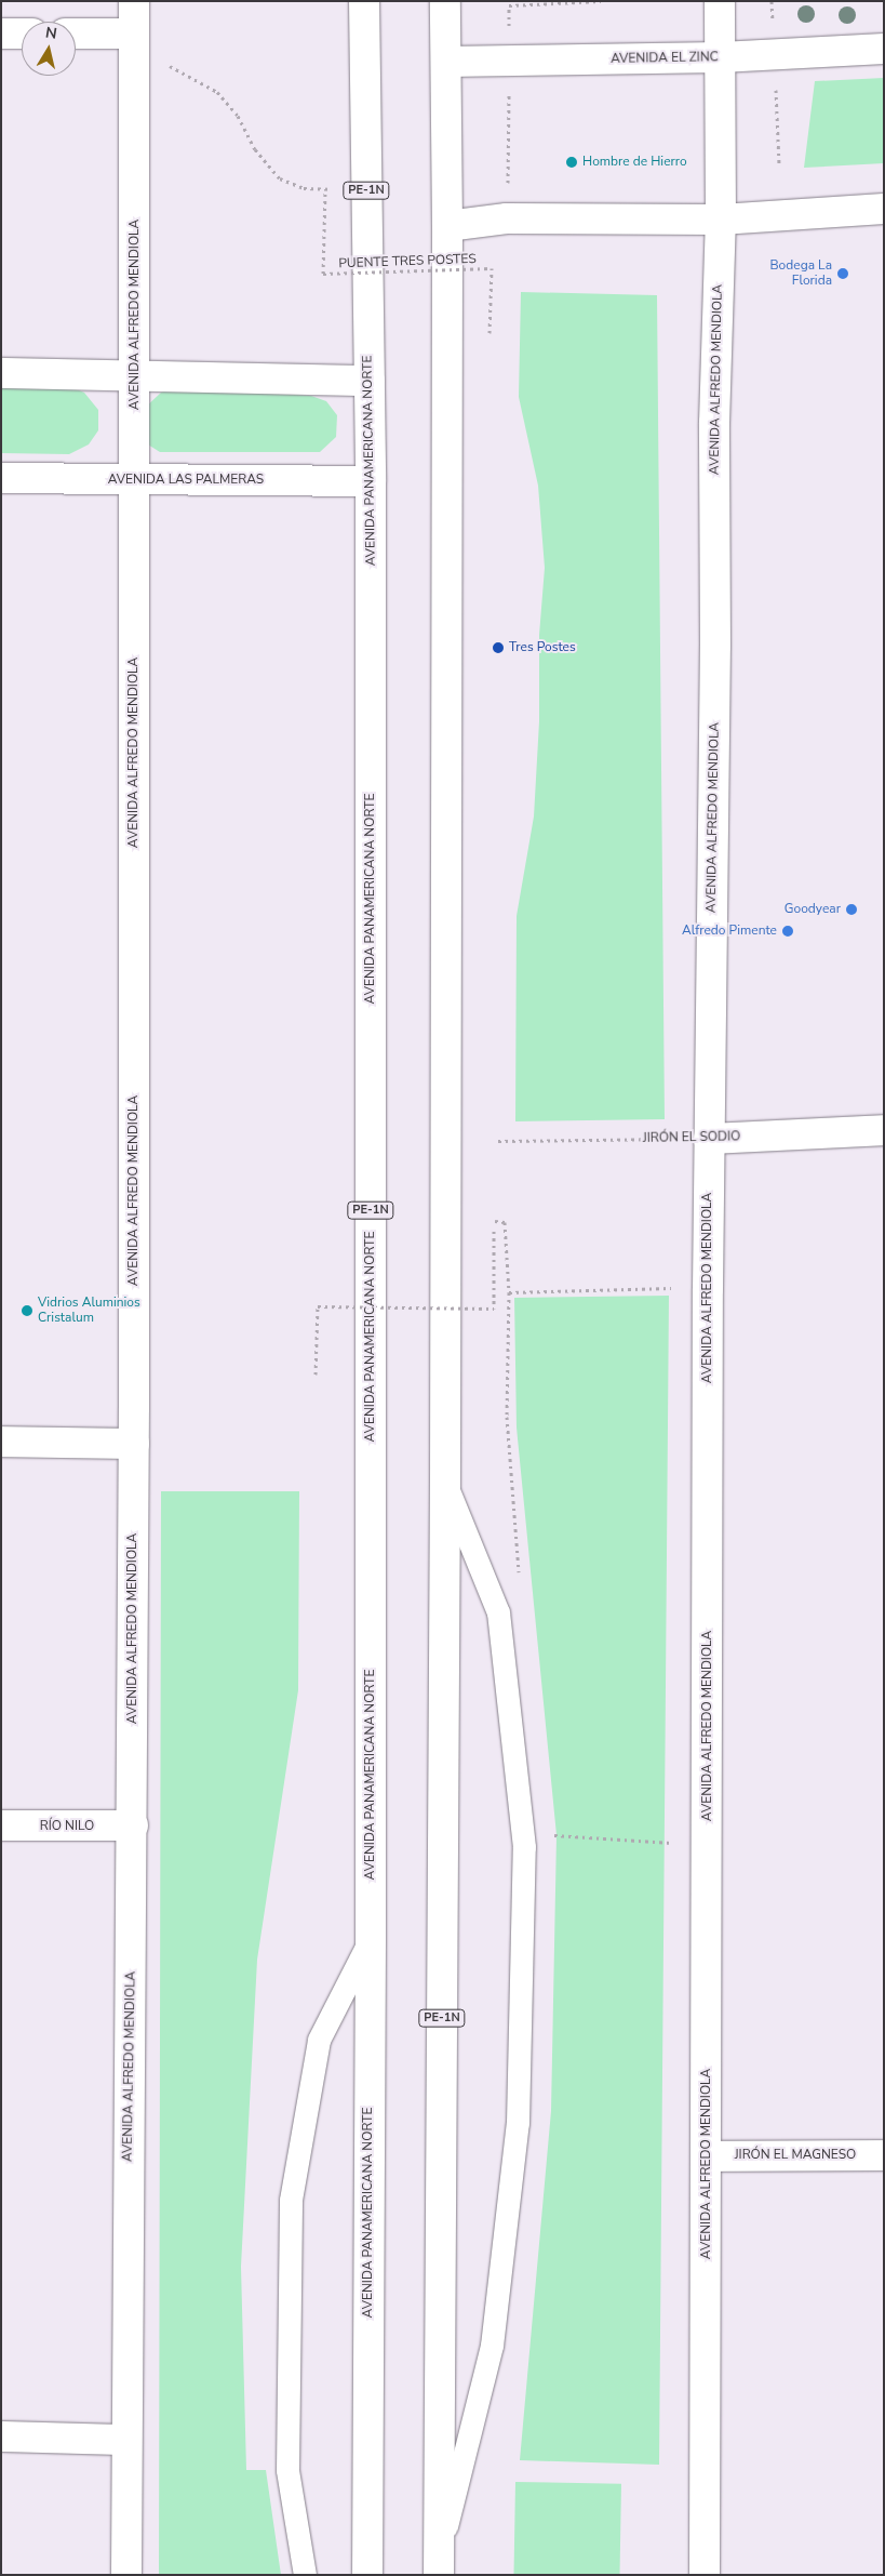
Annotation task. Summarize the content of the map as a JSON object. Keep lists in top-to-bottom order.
{
  "streets": {
    "main road": [
      "AVENIDA EL ZINC",
      "PE-1N",
      "AVENIDA ALFREDO MENDIOLA",
      "AVENIDA PANAMERICANA NORTE",
      "AVENIDA LAS PALMERAS",
      "JIRÓN EL SODIO",
      "RÍO NILO",
      "JIRÓN EL MAGNESO"
    ],
    "path": ["PUENTE TRES POSTES"]
  },
  "crossings": [
    ["AVENIDA EL ZINC", "PE-1N"],
    ["AVENIDA EL ZINC", "AVENIDA ALFREDO MENDIOLA"],
    ["AVENIDA ALFREDO MENDIOLA", "AVENIDA LAS PALMERAS"],
    ["AVENIDA ALFREDO MENDIOLA", "JIRÓN EL SODIO"],
    ["AVENIDA ALFREDO MENDIOLA", "RÍO NILO"],
    ["AVENIDA ALFREDO MENDIOLA", "JIRÓN EL MAGNESO"],
    ["AVENIDA PANAMERICANA NORTE", "AVENIDA LAS PALMERAS"]
  ],
  "places": [
    "Hombre de Hierro",
    "Bodega La Florida",
    "Tres Postes",
    "Goodyear",
    "Alfredo Pimente",
    "Vidrios Aluminios Cristalum"
  ],
  "north": "top"
}
